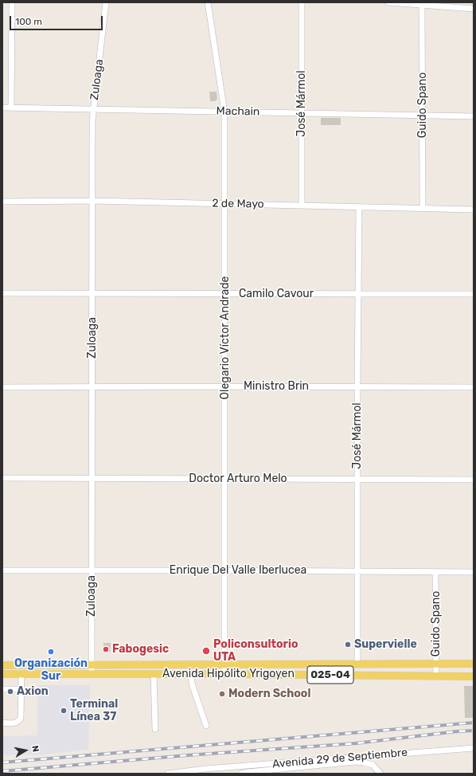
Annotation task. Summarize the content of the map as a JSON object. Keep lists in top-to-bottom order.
{
  "streets": {
    "main road": ["Avenida Hipólito Yrigoyen", "025-04"],
    "street": [
      "Zuloaga",
      "José Mármol",
      "Guido Spano",
      "Machain",
      "2 de Mayo",
      "Camilo Cavour",
      "Olegario Víctor Andrade",
      "Ministro Brin",
      "Doctor Arturo Melo",
      "Enrique Del Valle Iberlucea",
      "Avenida 29 de Septiembre"
    ]
  },
  "crossings": [
    ["Zuloaga", "Machain"],
    ["Zuloaga", "2 de Mayo"],
    ["Zuloaga", "Camilo Cavour"],
    ["Zuloaga", "Ministro Brin"],
    ["Zuloaga", "Doctor Arturo Melo"],
    ["Zuloaga", "Enrique Del Valle Iberlucea"],
    ["Zuloaga", "Avenida Hipólito Yrigoyen"],
    ["José Mármol", "Machain"],
    ["José Mármol", "2 de Mayo"],
    ["José Mármol", "Camilo Cavour"],
    ["José Mármol", "Ministro Brin"],
    ["José Mármol", "Doctor Arturo Melo"],
    ["José Mármol", "Enrique Del Valle Iberlucea"],
    ["José Mármol", "Avenida Hipólito Yrigoyen"],
    ["Guido Spano", "Machain"],
    ["Guido Spano", "2 de Mayo"],
    ["Guido Spano", "Enrique Del Valle Iberlucea"],
    ["Guido Spano", "Avenida Hipólito Yrigoyen"],
    ["Machain", "Olegario Víctor Andrade"],
    ["2 de Mayo", "Olegario Víctor Andrade"],
    ["Camilo Cavour", "Olegario Víctor Andrade"],
    ["Olegario Víctor Andrade", "Ministro Brin"],
    ["Olegario Víctor Andrade", "Doctor Arturo Melo"],
    ["Olegario Víctor Andrade", "Enrique Del Valle Iberlucea"],
    ["Olegario Víctor Andrade", "Avenida Hipólito Yrigoyen"]
  ],
  "places": [
    "Supervielle",
    "Fabogesic",
    "Policonsultorio UTA",
    "Organización Sur",
    "Axion",
    "Modern School",
    "Terminal Línea 37"
  ],
  "scale_bar": "100 m",
  "north": "right"
}
